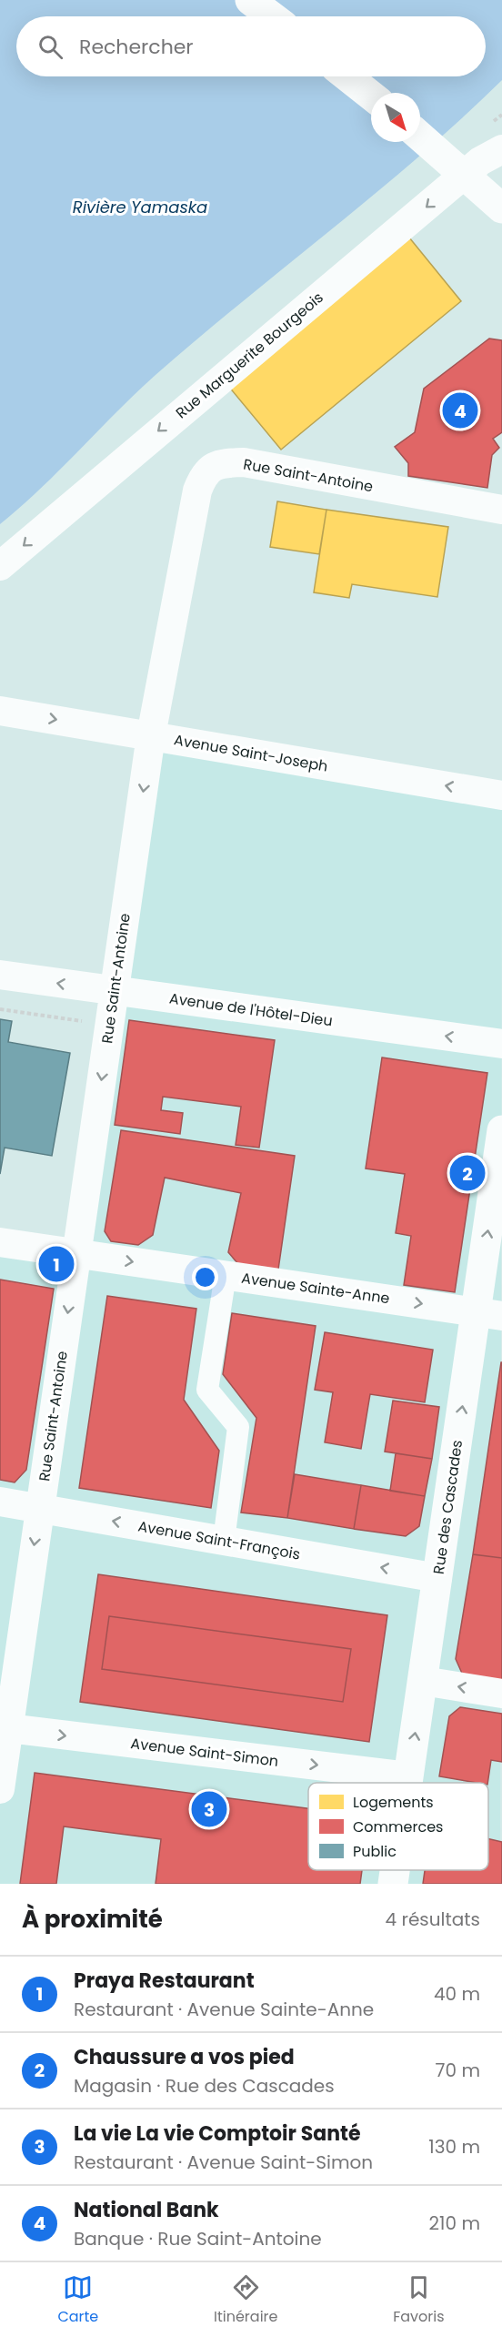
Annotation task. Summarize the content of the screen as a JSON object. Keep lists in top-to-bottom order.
{
  "streets": {
    "street": [
      "Rue Marguerite Bourgeois",
      "Rue Saint-Antoine",
      "Avenue Saint-Joseph",
      "Avenue de l'Hôtel-Dieu",
      "Avenue Sainte-Anne",
      "Rue des Cascades",
      "Avenue Saint-François",
      "Avenue Saint-Simon"
    ]
  },
  "crossings": [
    ["Rue Saint-Antoine", "Avenue Saint-Joseph"],
    ["Rue Saint-Antoine", "Avenue de l'Hôtel-Dieu"],
    ["Rue Saint-Antoine", "Avenue Sainte-Anne"],
    ["Rue Saint-Antoine", "Avenue Saint-François"],
    ["Rue Saint-Antoine", "Avenue Saint-Simon"],
    ["Avenue Sainte-Anne", "Rue des Cascades"],
    ["Rue des Cascades", "Avenue Saint-François"],
    ["Rue des Cascades", "Avenue Saint-Simon"]
  ],
  "one_way": [
    "Rue Marguerite Bourgeois",
    "Rue Saint-Antoine",
    "Avenue de l'Hôtel-Dieu",
    "Avenue Sainte-Anne",
    "Avenue Saint-François",
    "Avenue Saint-Simon"
  ],
  "water": ["Rivière Yamaska"],
  "legend": ["Logements", "Commerces", "Public"],
  "north": "bottom right",
  "page": {
    "search": "Rechercher",
    "pins": [
      "4",
      "2",
      "1",
      "3"
    ],
    "heading": ["À proximité", "4 résultats"],
    "list": [
      {
        "mark": "1",
        "name": "Praya Restaurant",
        "note": "Restaurant · Avenue Sainte-Anne",
        "value": "40 m"
      },
      {
        "mark": "2",
        "name": "Chaussure a vos pied",
        "note": "Magasin · Rue des Cascades",
        "value": "70 m"
      },
      {
        "mark": "3",
        "name": "La vie La vie Comptoir Santé",
        "note": "Restaurant · Avenue Saint-Simon",
        "value": "130 m"
      },
      {
        "mark": "4",
        "name": "National Bank",
        "note": "Banque · Rue Saint-Antoine",
        "value": "210 m"
      }
    ],
    "nav": ["Carte", "Itinéraire", "Favoris"]
  }
}
